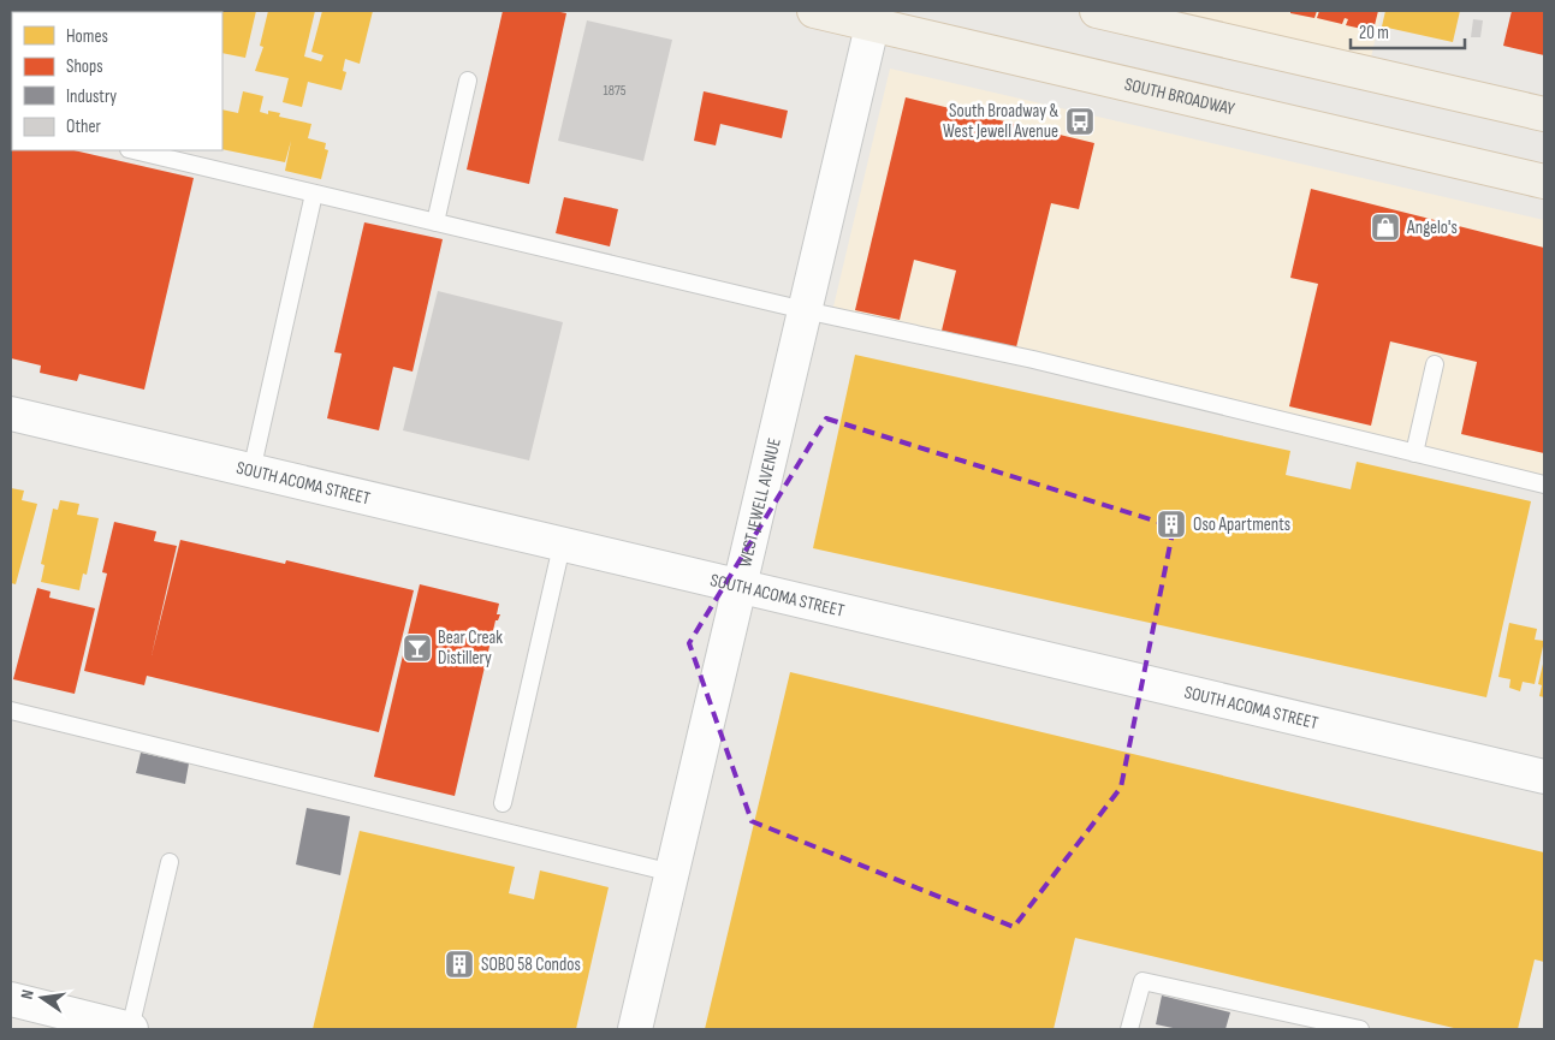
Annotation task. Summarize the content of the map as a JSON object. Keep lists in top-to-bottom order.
{
  "streets": {
    "main road": ["SOUTH BROADWAY"],
    "street": ["SOUTH ACOMA STREET", "WEST JEWELL AVENUE"]
  },
  "crossings": [
    ["SOUTH BROADWAY", "WEST JEWELL AVENUE"],
    ["SOUTH ACOMA STREET", "WEST JEWELL AVENUE"]
  ],
  "places": {
    "bus stop": ["South Broadway & West Jewell Avenue"],
    "shop": ["Angelo's"],
    "building": ["Oso Apartments", "SOBO 58 Condos"],
    "bar": ["Bear Creak Distillery"]
  },
  "house_numbers": ["1875"],
  "legend": [
    "Homes",
    "Shops",
    "Industry",
    "Other"
  ],
  "scale_bar": "20 m",
  "north": "left"
}
